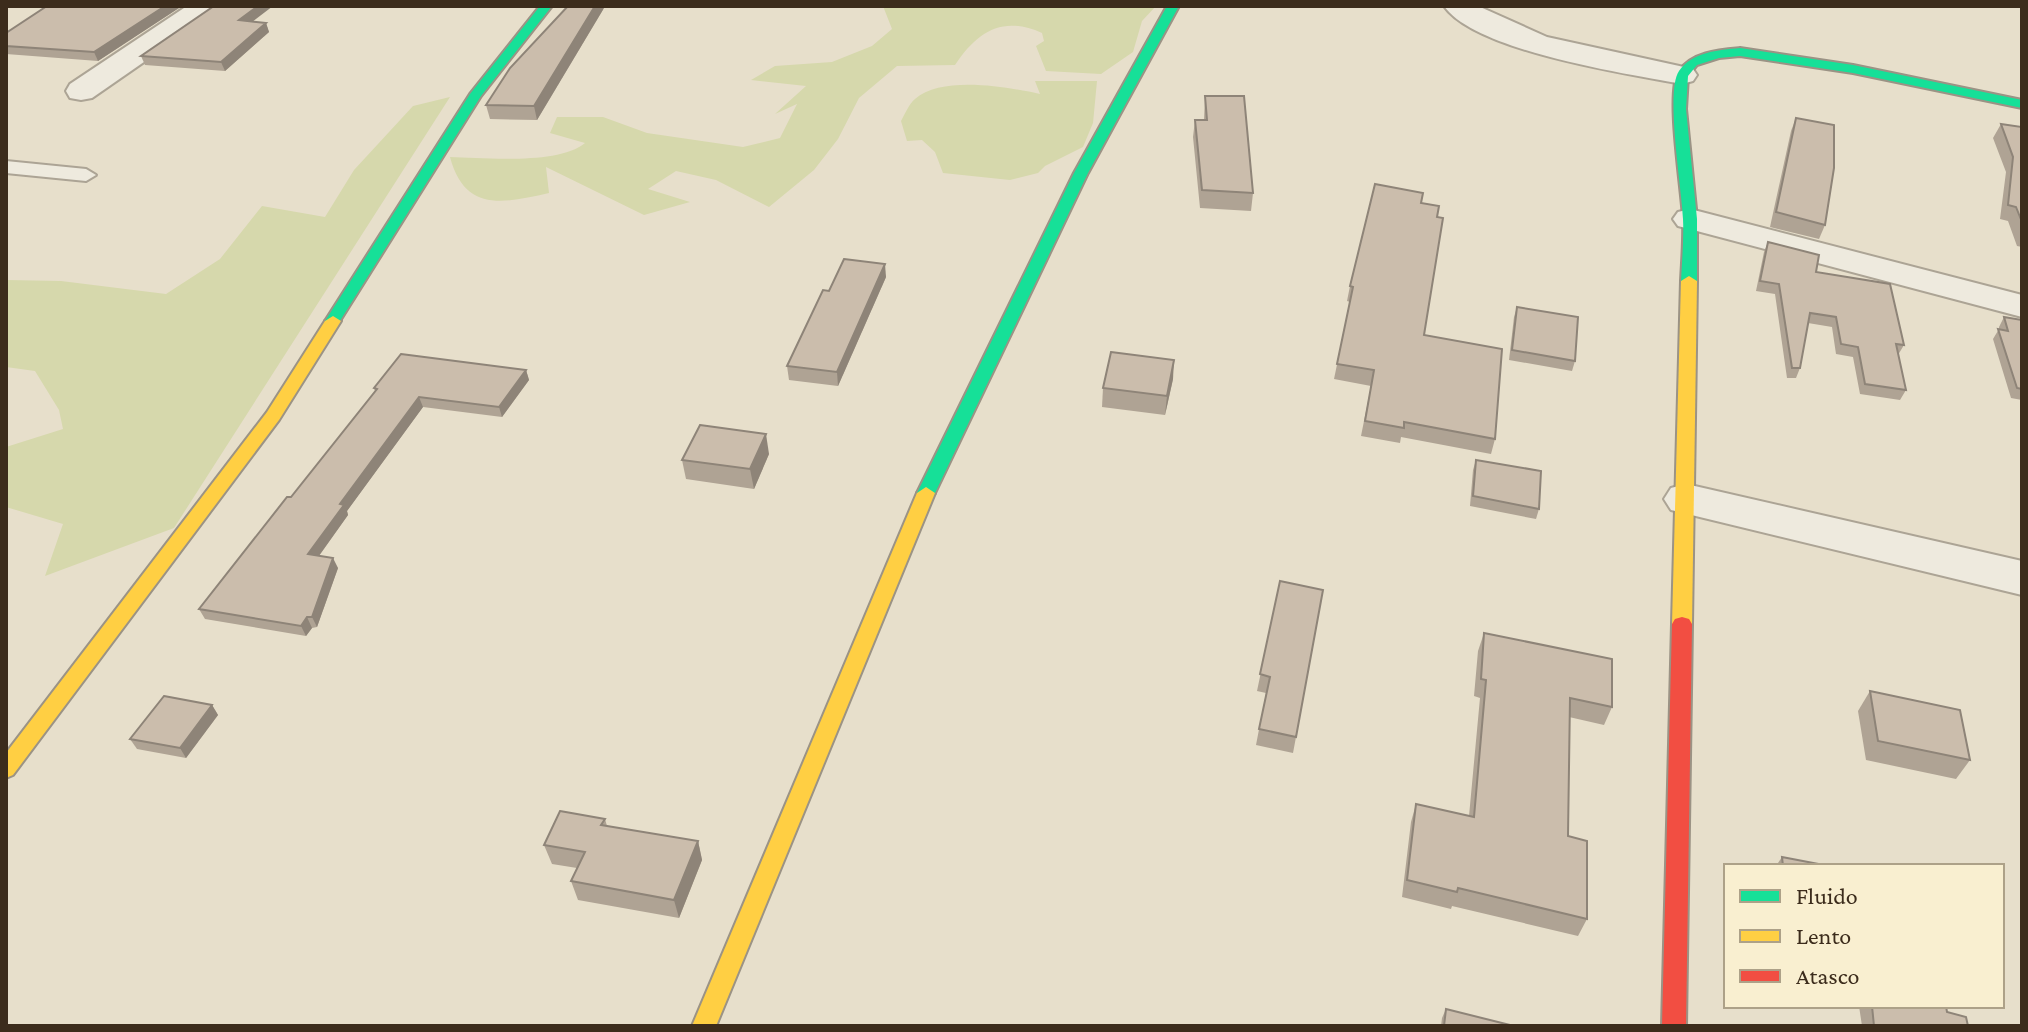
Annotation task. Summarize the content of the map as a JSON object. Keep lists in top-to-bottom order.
{
  "legend": ["Fluido", "Lento", "Atasco"]
}
